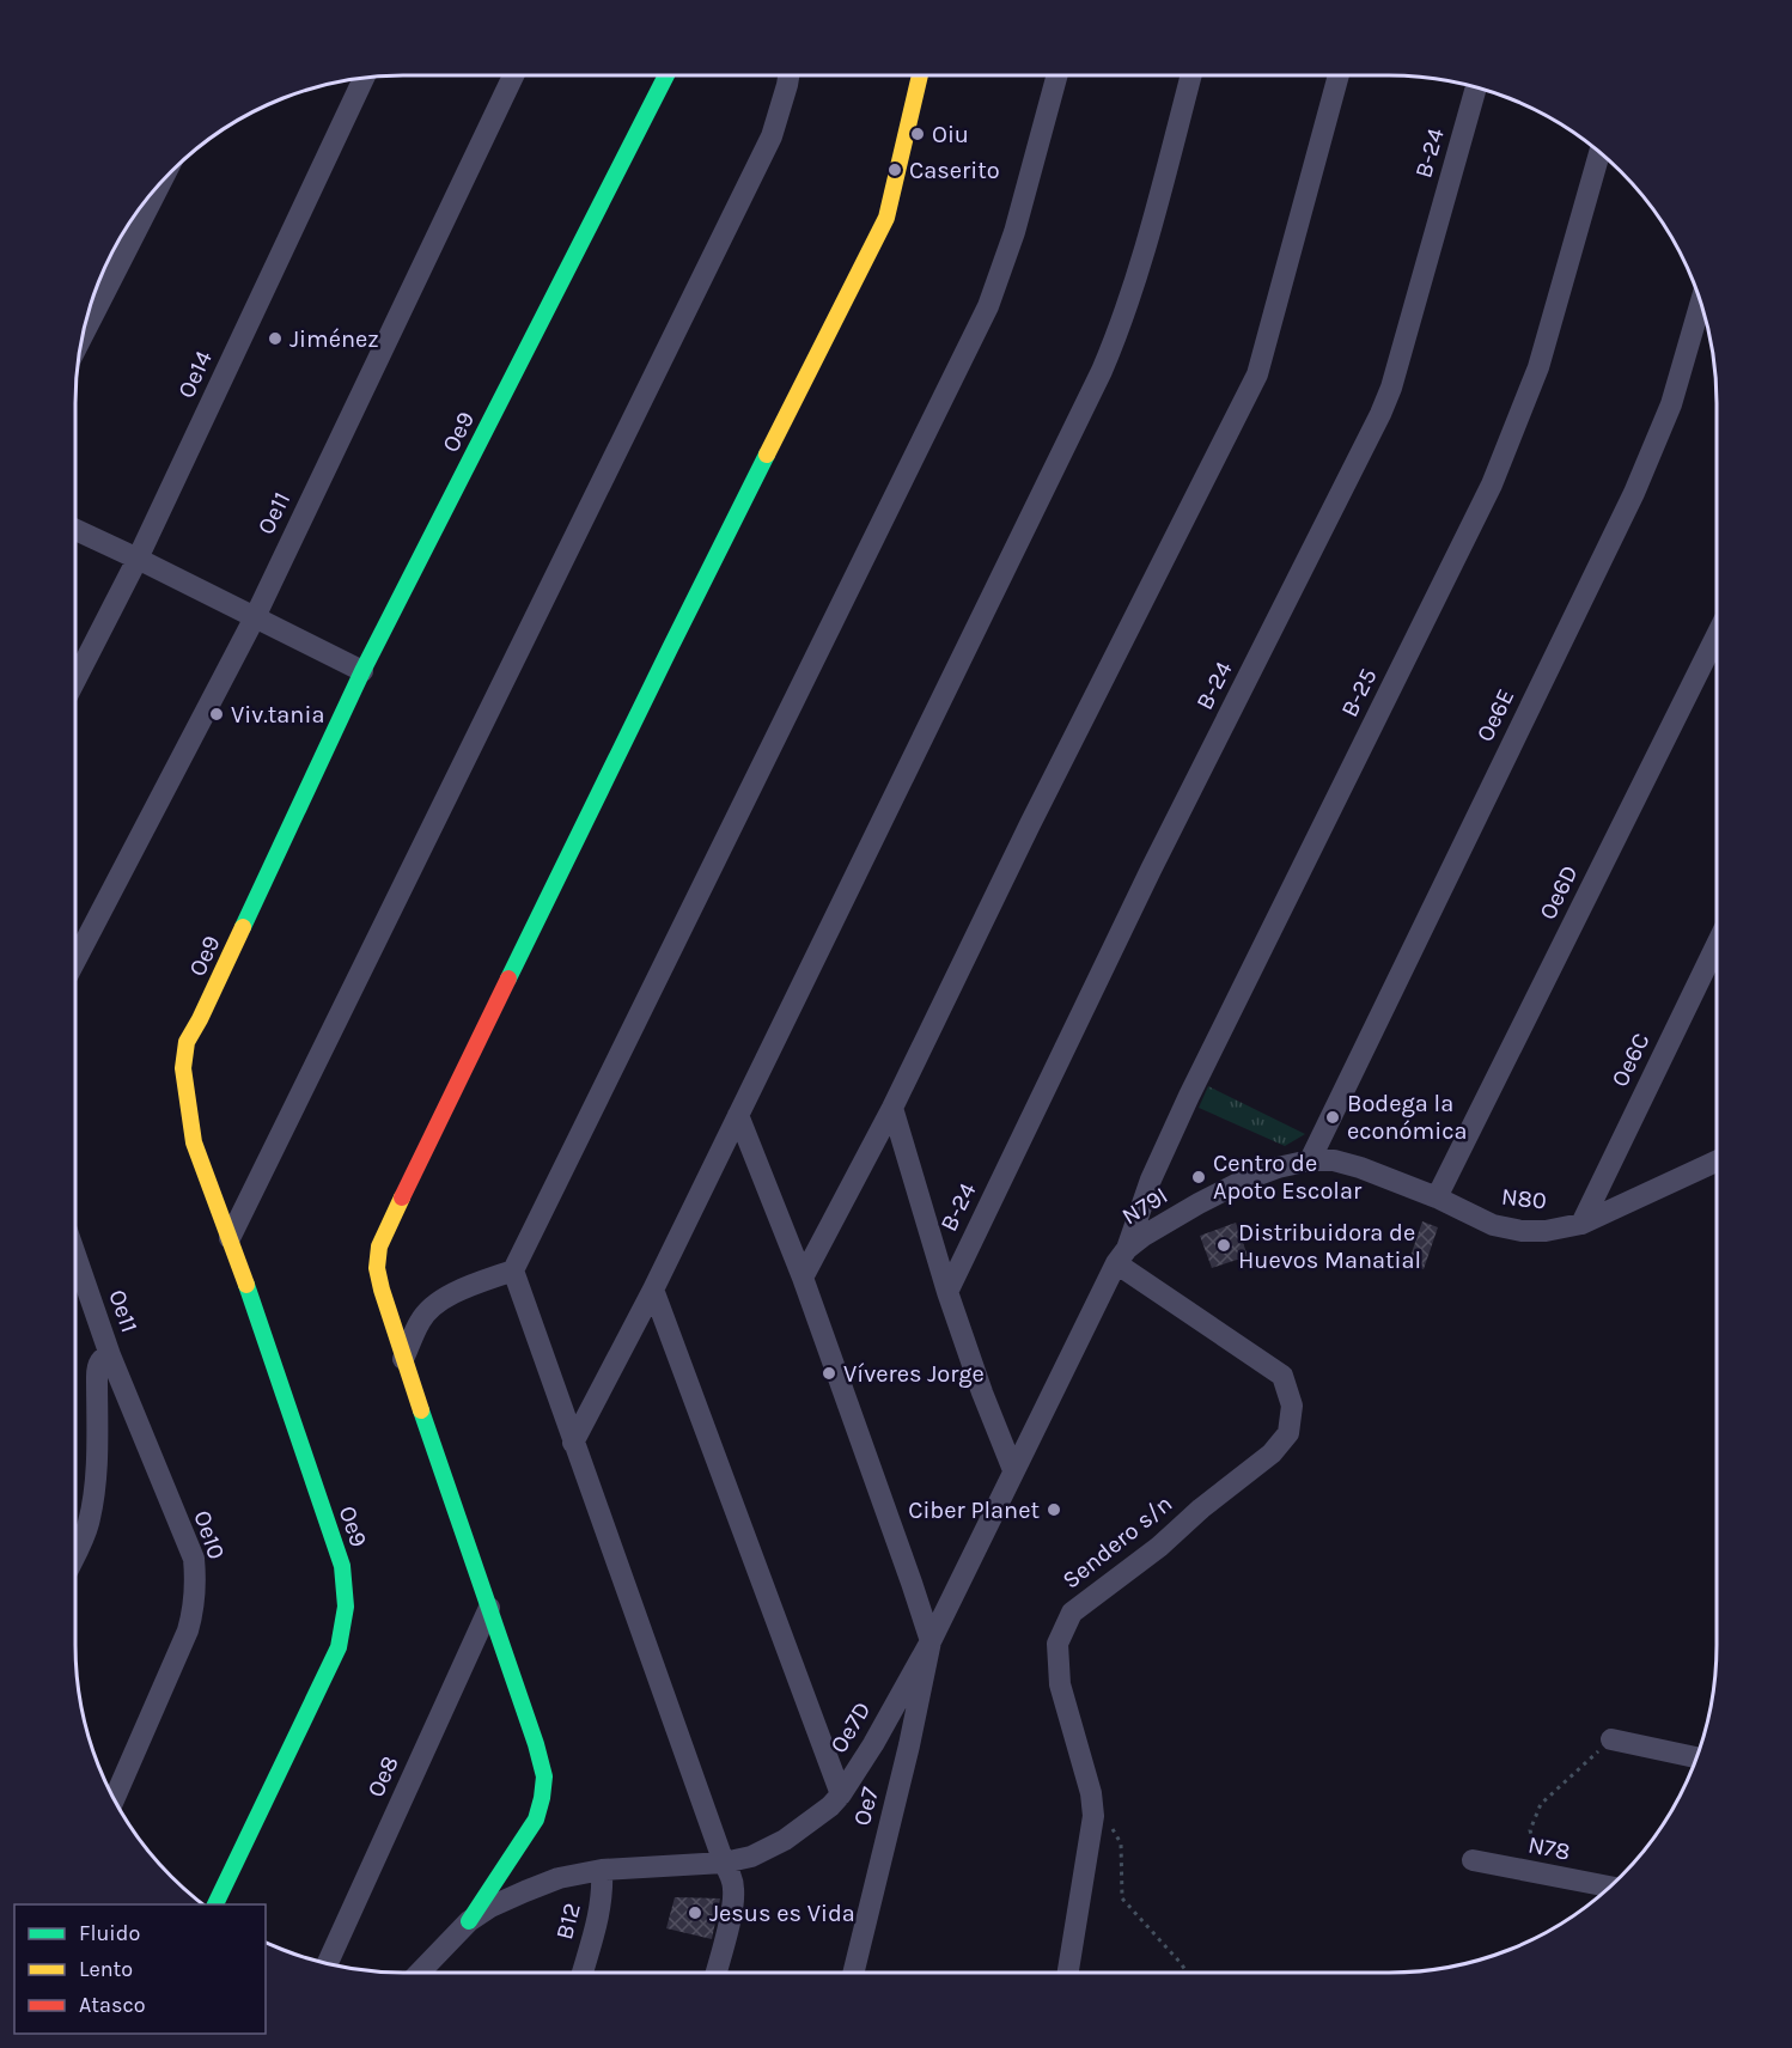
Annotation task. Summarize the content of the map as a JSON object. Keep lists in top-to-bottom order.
{
  "streets": {
    "street": [
      "B-24",
      "Oe14",
      "Oe9",
      "Oe11",
      "B-25",
      "Oe6E",
      "Oe6D",
      "Oe6C",
      "N80",
      "N79I",
      "Oe10",
      "Sendero s/n",
      "Oe7D",
      "Oe8",
      "Oe7",
      "N78",
      "B12"
    ]
  },
  "crossings": [
    ["Oe11", "Oe10"],
    ["B-25", "N79I"],
    ["B-25", "Sendero s/n"],
    ["B-25", "Oe7D"],
    ["Oe6E", "N80"],
    ["Oe6E", "N79I"],
    ["Oe6D", "N80"],
    ["Oe6C", "N80"],
    ["N80", "N79I"],
    ["N79I", "Sendero s/n"],
    ["N79I", "Oe7D"],
    ["Sendero s/n", "Oe7D"],
    ["Oe7D", "Oe7"],
    ["Oe7D", "B12"]
  ],
  "places": [
    "Oiu",
    "Caserito",
    "Jiménez",
    "Viv.tania",
    "Bodega la económica",
    "Centro de Apoto Escolar",
    "Distribuidora de Huevos Manatial",
    "Víveres Jorge",
    "Ciber Planet",
    "Jesus es Vida"
  ],
  "legend": ["Fluido", "Lento", "Atasco"]
}
